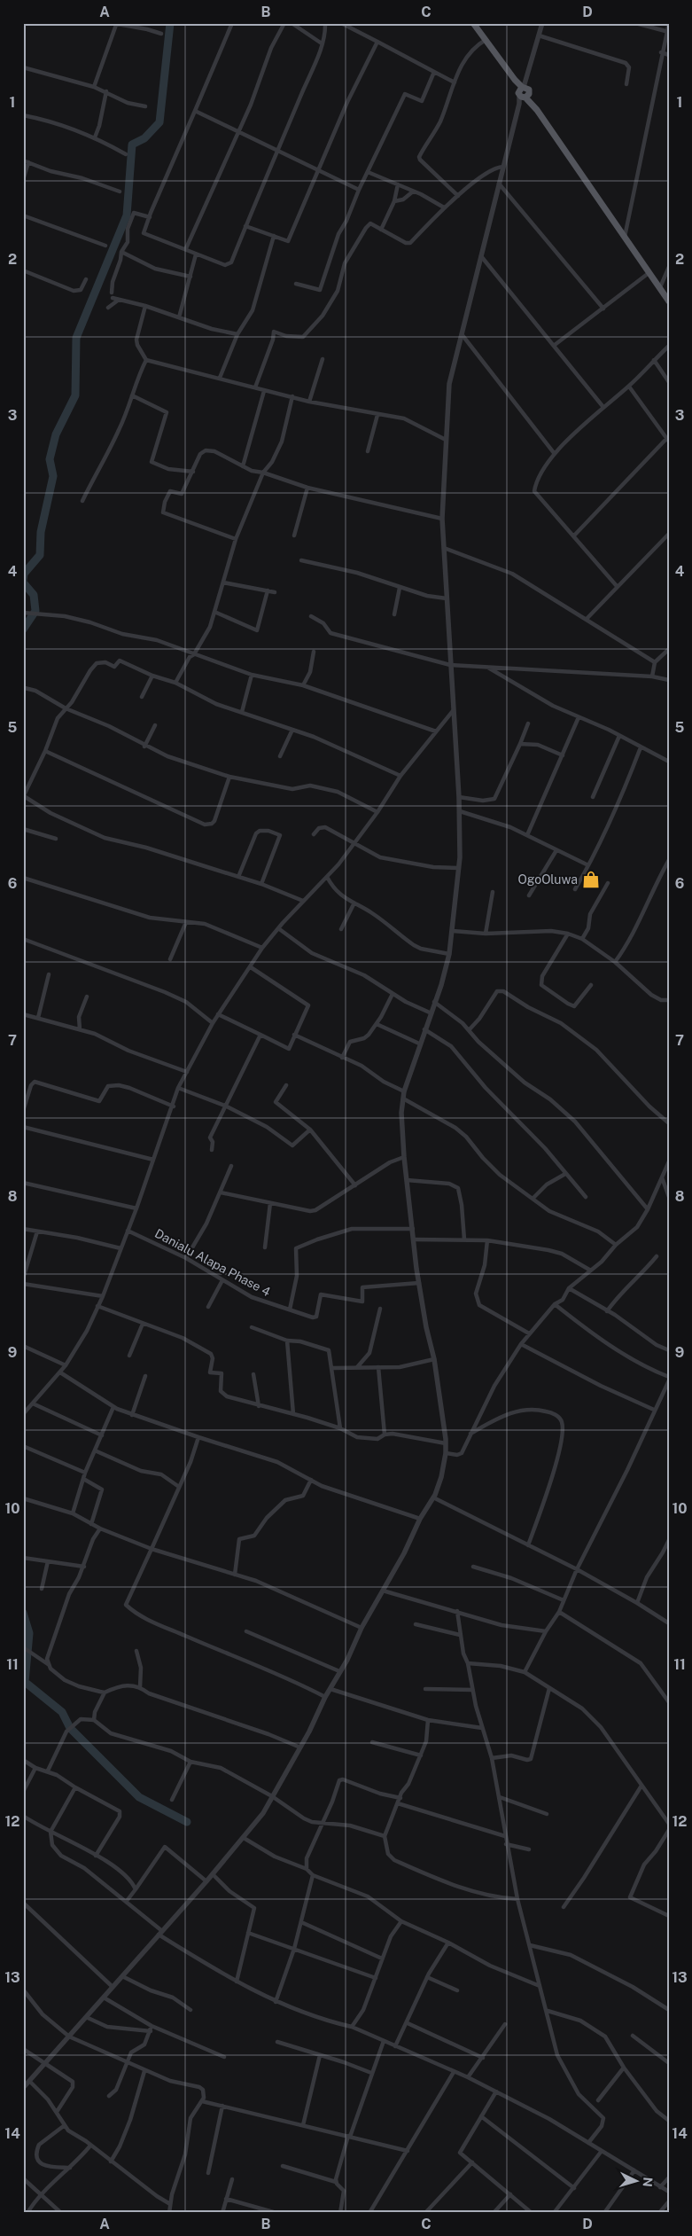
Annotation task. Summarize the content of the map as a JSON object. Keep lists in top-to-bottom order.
{
  "streets": {
    "street": ["Danialu Alapa Phase 4"]
  },
  "places": {
    "shop": ["OgoOluwa"]
  },
  "north": "right",
  "grid": {
    "columns": [
      "A",
      "B",
      "C",
      "D"
    ],
    "rows": [
      "1",
      "2",
      "3",
      "4",
      "5",
      "6",
      "7",
      "8",
      "9",
      "10",
      "11",
      "12",
      "13",
      "14"
    ]
  }
}
